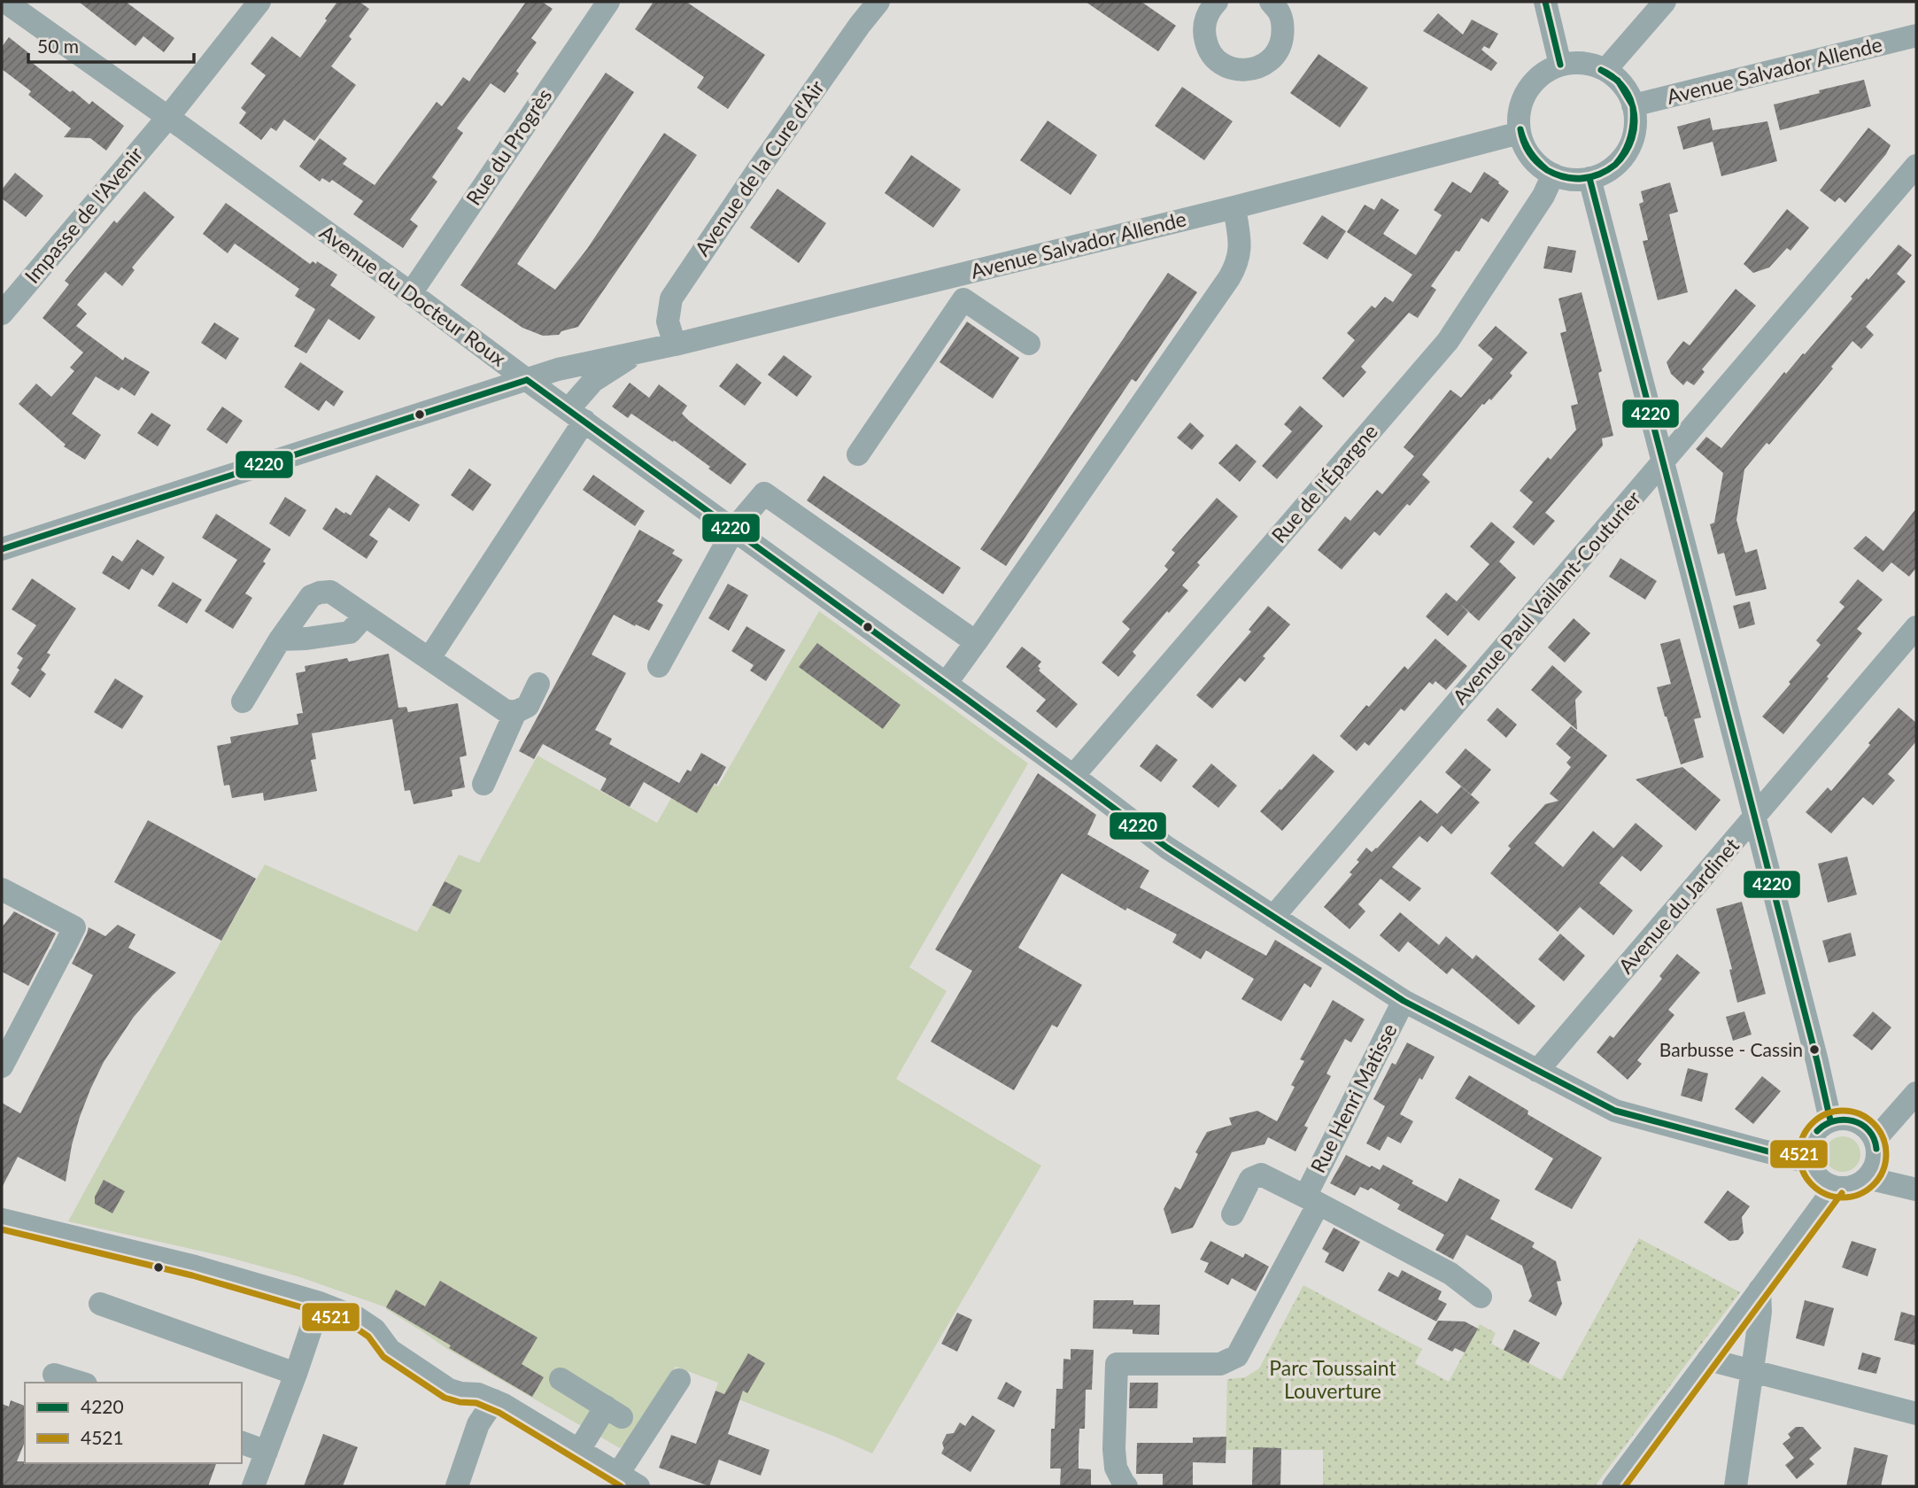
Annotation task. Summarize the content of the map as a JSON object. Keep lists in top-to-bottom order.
{
  "streets": {
    "street": [
      "Avenue Salvador Allende",
      "Rue du Progrès",
      "Avenue de la Cure d'Air",
      "Impasse de l'Avenir",
      "Avenue du Docteur Roux",
      "Rue de l'Épargne",
      "Avenue Paul Vaillant-Couturier",
      "Avenue du Jardinet",
      "Rue Henri Matisse"
    ]
  },
  "crossings": [
    ["Avenue Salvador Allende", "Avenue de la Cure d'Air"],
    ["Avenue Salvador Allende", "Avenue du Docteur Roux"],
    ["Avenue Salvador Allende", "Rue de l'Épargne"],
    ["Rue du Progrès", "Avenue du Docteur Roux"],
    ["Impasse de l'Avenir", "Avenue du Docteur Roux"],
    ["Avenue du Docteur Roux", "Rue de l'Épargne"],
    ["Avenue du Docteur Roux", "Avenue Paul Vaillant-Couturier"],
    ["Avenue du Docteur Roux", "Avenue du Jardinet"],
    ["Avenue du Docteur Roux", "Rue Henri Matisse"]
  ],
  "parks": ["Parc Toussaint Louverture"],
  "places": ["Barbusse - Cassin"],
  "lines": ["transit line 4220", "transit line 4521"],
  "legend": ["4220", "4521"],
  "scale_bar": "50 m"
}
